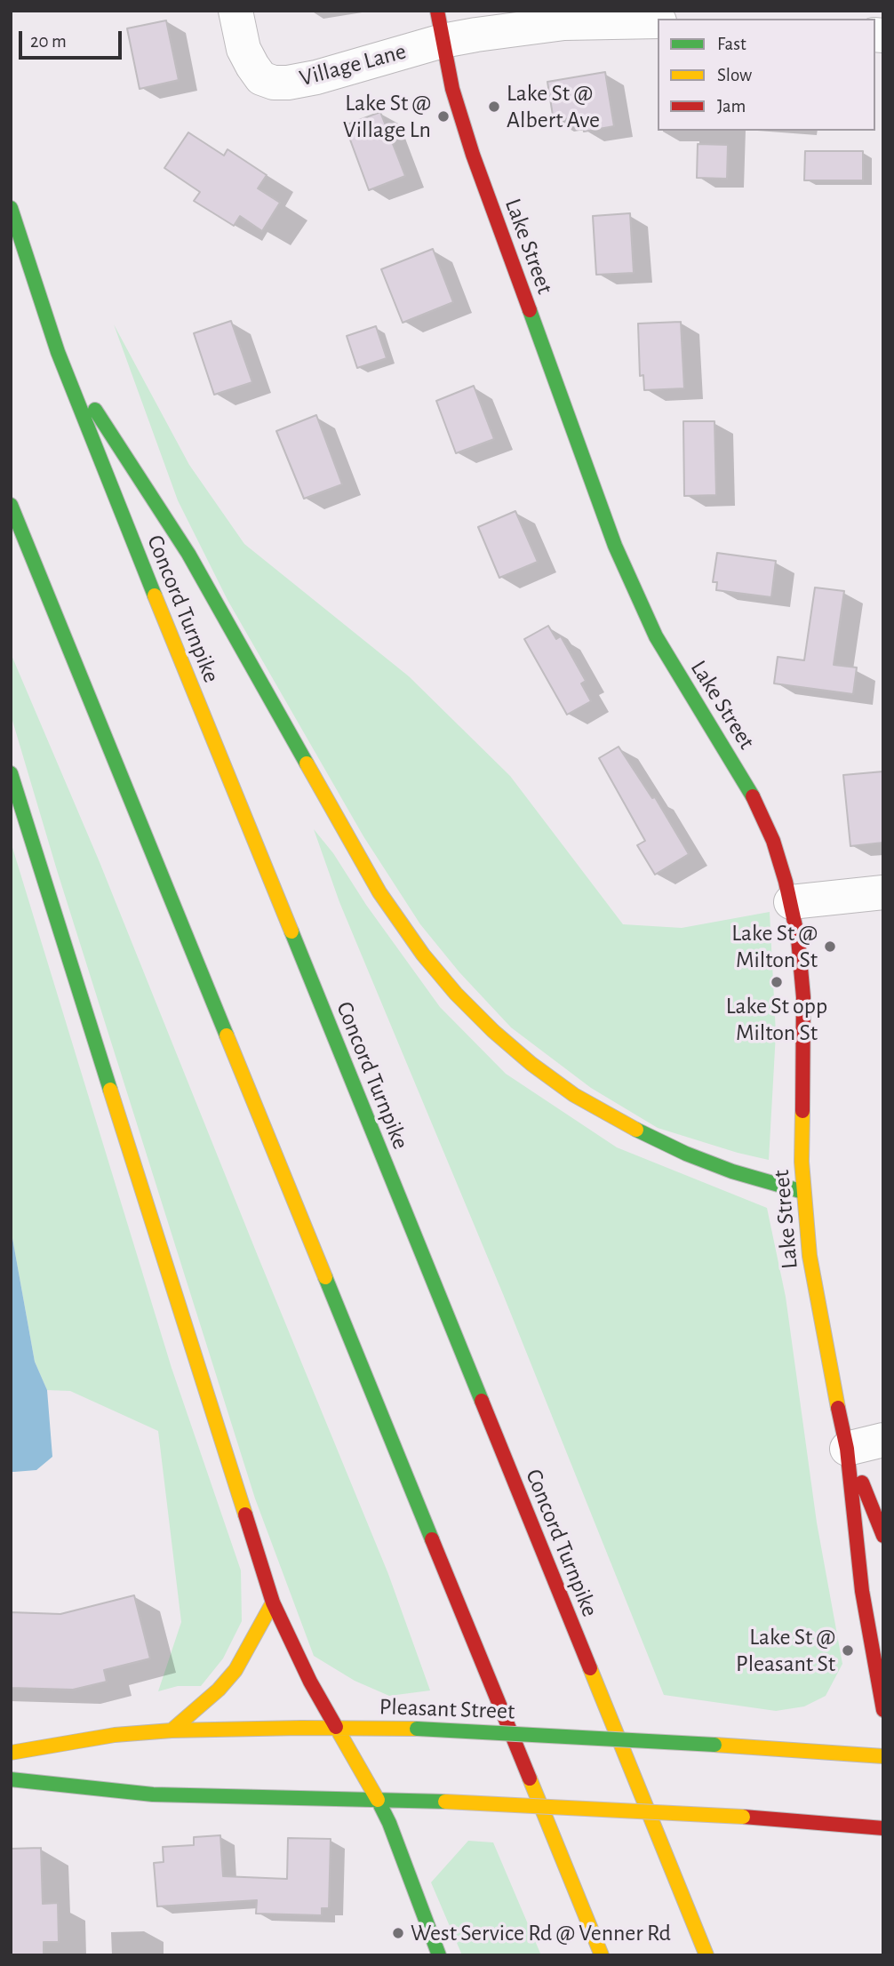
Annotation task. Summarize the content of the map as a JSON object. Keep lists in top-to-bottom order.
{
  "streets": {
    "main road": ["Lake Street", "Concord Turnpike", "Pleasant Street"],
    "street": ["Village Lane"]
  },
  "crossings": [
    ["Village Lane", "Lake Street"]
  ],
  "places": [
    "Lake St @ Albert Ave",
    "Lake St @ Village Ln",
    "Lake St @ Milton St",
    "Lake St opp Milton St",
    "Lake St @ Pleasant St",
    "West Service Rd @ Venner Rd"
  ],
  "legend": ["Fast", "Slow", "Jam"],
  "scale_bar": "20 m"
}
